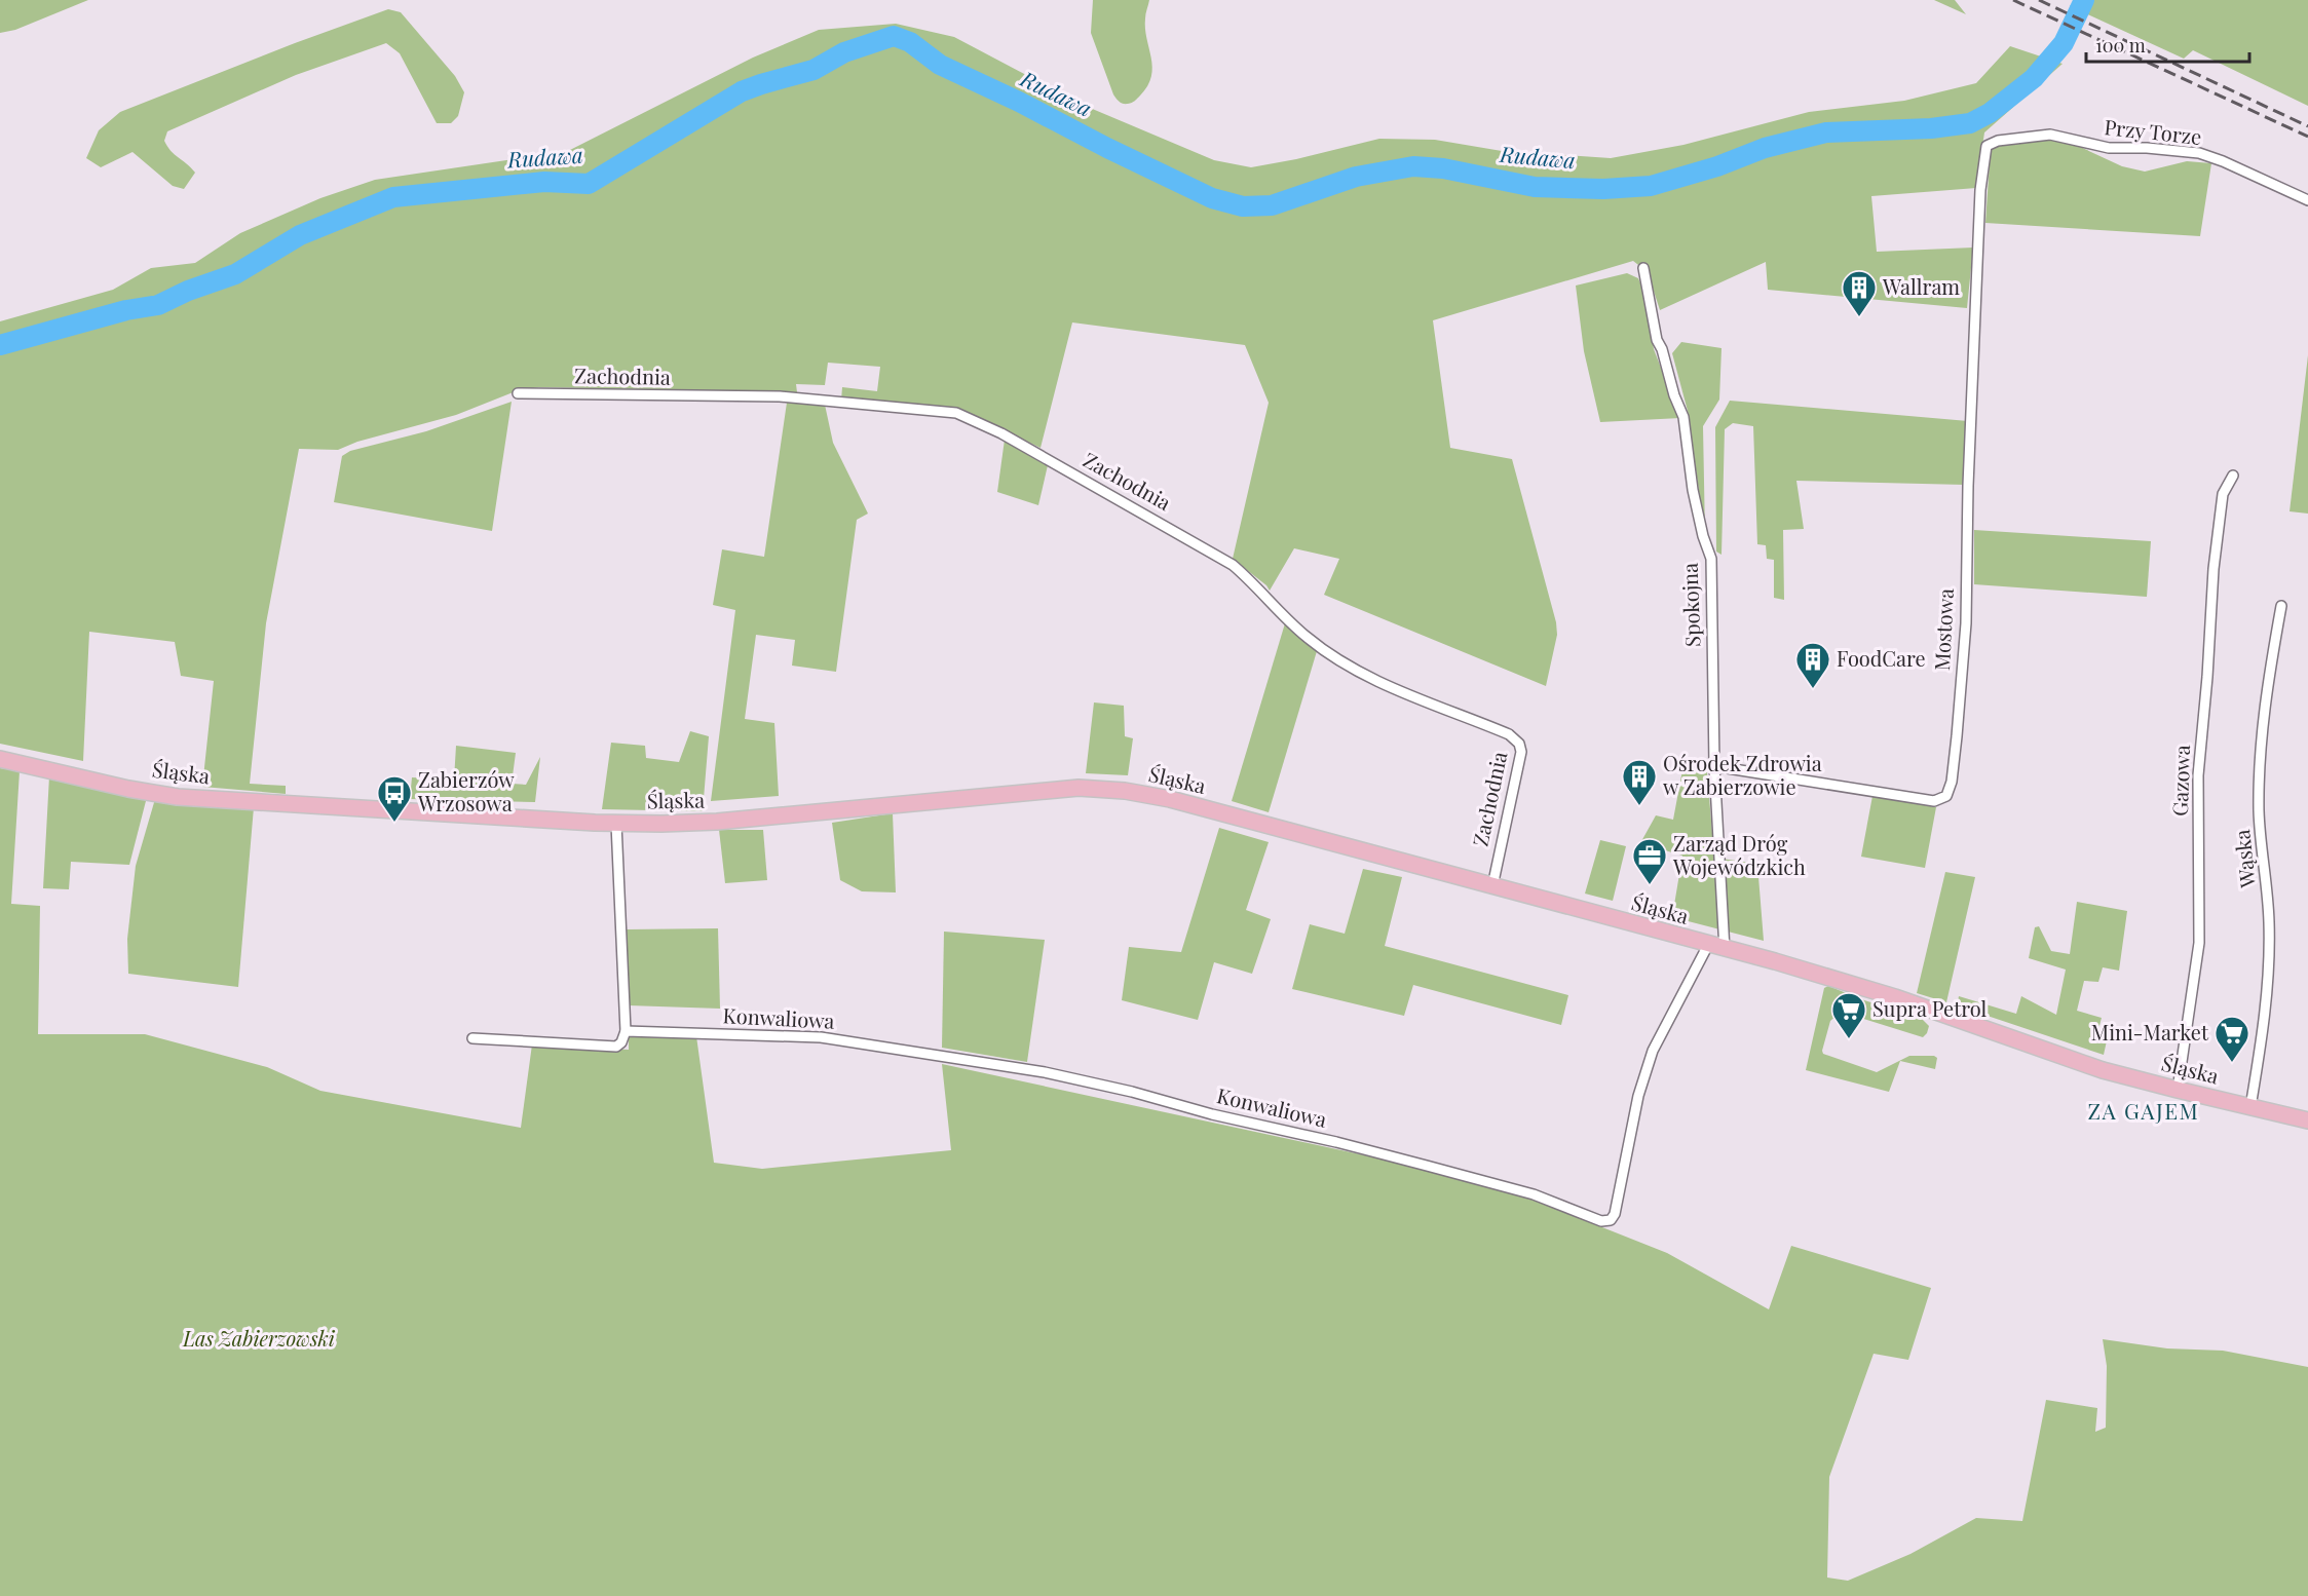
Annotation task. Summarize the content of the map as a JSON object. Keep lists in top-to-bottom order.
{
  "streets": {
    "main road": ["Śląska"],
    "street": [
      "Przy Torze",
      "Zachodnia",
      "Spokojna",
      "Mostowa",
      "Gazowa",
      "Wąska",
      "Konwaliowa"
    ]
  },
  "crossings": [
    ["Przy Torze", "Mostowa"],
    ["Zachodnia", "Śląska"],
    ["Spokojna", "Mostowa"],
    ["Spokojna", "Śląska"],
    ["Śląska", "Gazowa"],
    ["Śląska", "Wąska"],
    ["Śląska", "Konwaliowa"]
  ],
  "districts": ["ZA GAJEM"],
  "water": ["Rudawa"],
  "parks": ["Las Zabierzowski"],
  "places": {
    "building": ["Wallram", "FoodCare", "Ośrodek Zdrowia w Zabierzowie"],
    "bus stop": ["Zabierzów Wrzosowa"],
    "office": ["Zarząd Dróg Wojewódzkich"],
    "supermarket": ["Supra Petrol", "Mini-Market"]
  },
  "scale_bar": "100 m"
}
